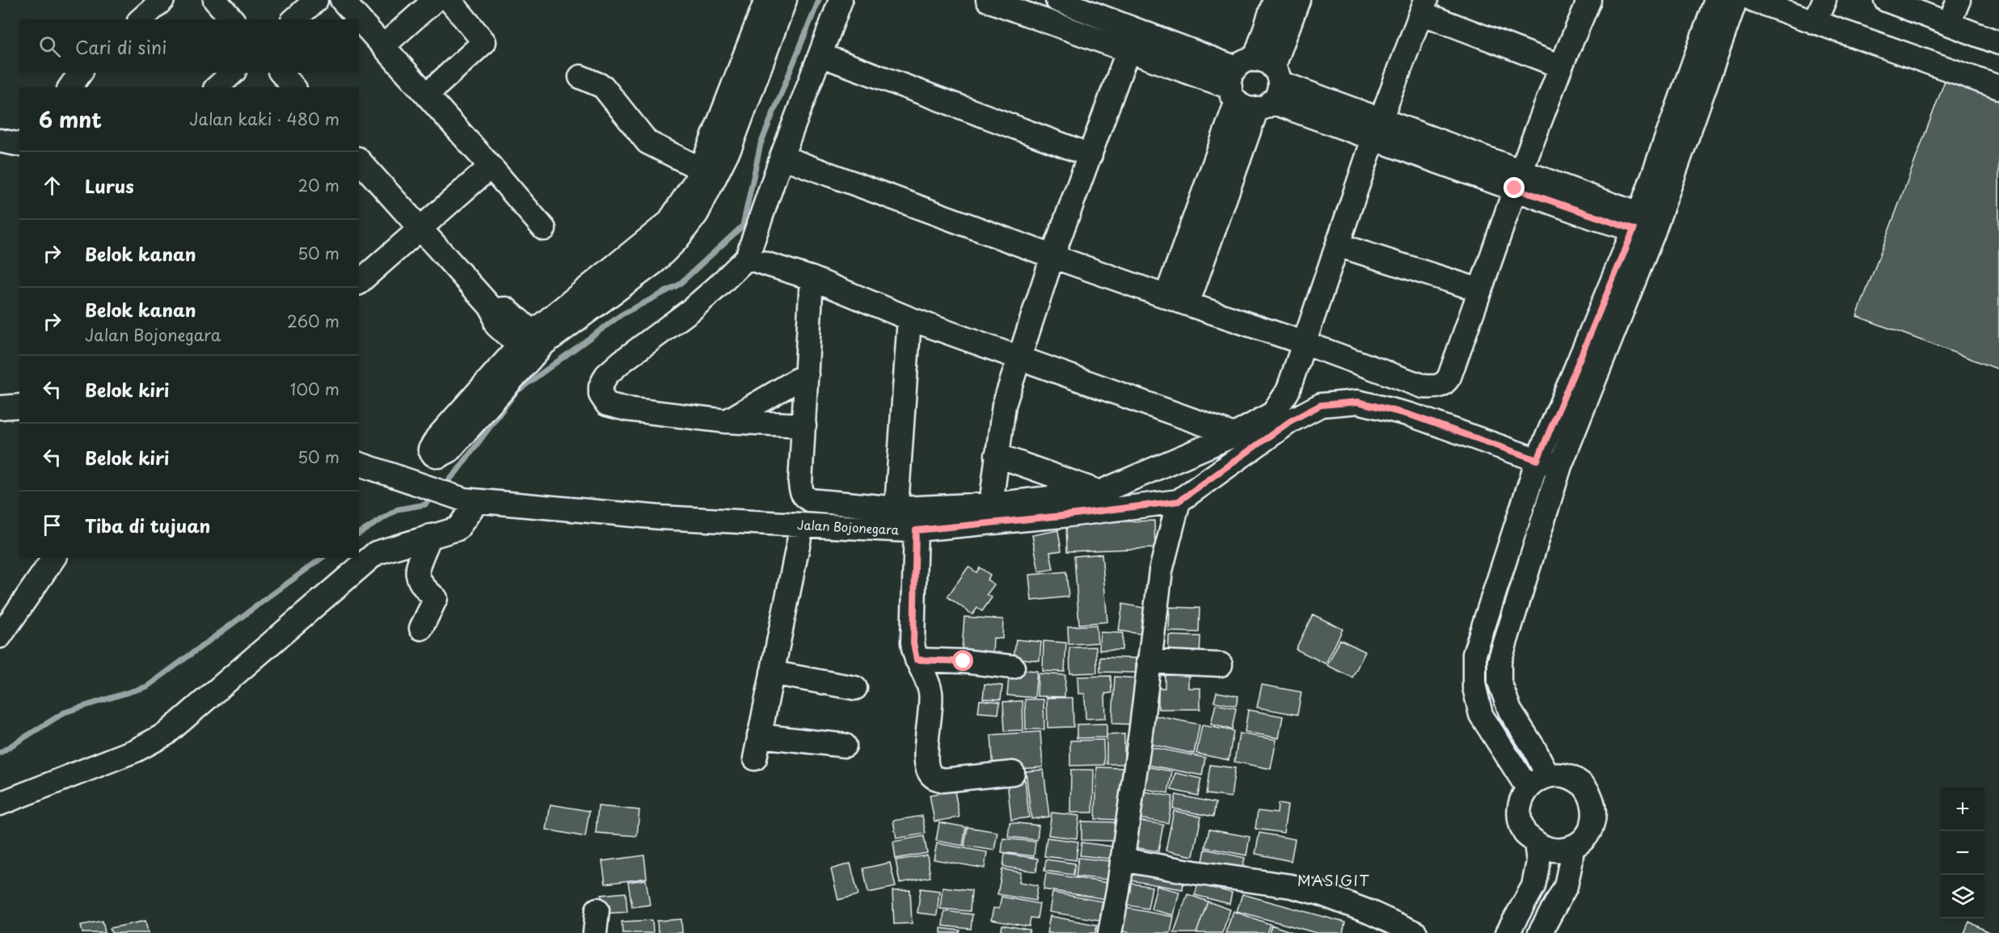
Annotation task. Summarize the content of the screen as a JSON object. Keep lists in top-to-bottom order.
{
  "streets": {
    "street": ["Jalan Bojonegara"]
  },
  "districts": ["MASIGIT"],
  "page": {
    "search": "Cari di sini",
    "heading": ["6 mnt", "Jalan kaki · 480 m"],
    "list": [
      ["Lurus", "20 m"],
      ["Belok kanan", "50 m"],
      ["Belok kanan", "Jalan Bojonegara", "260 m"],
      ["Belok kiri", "100 m"],
      ["Belok kiri", "50 m"],
      "Tiba di tujuan"
    ],
    "map_buttons": ["+", "−"]
  }
}
